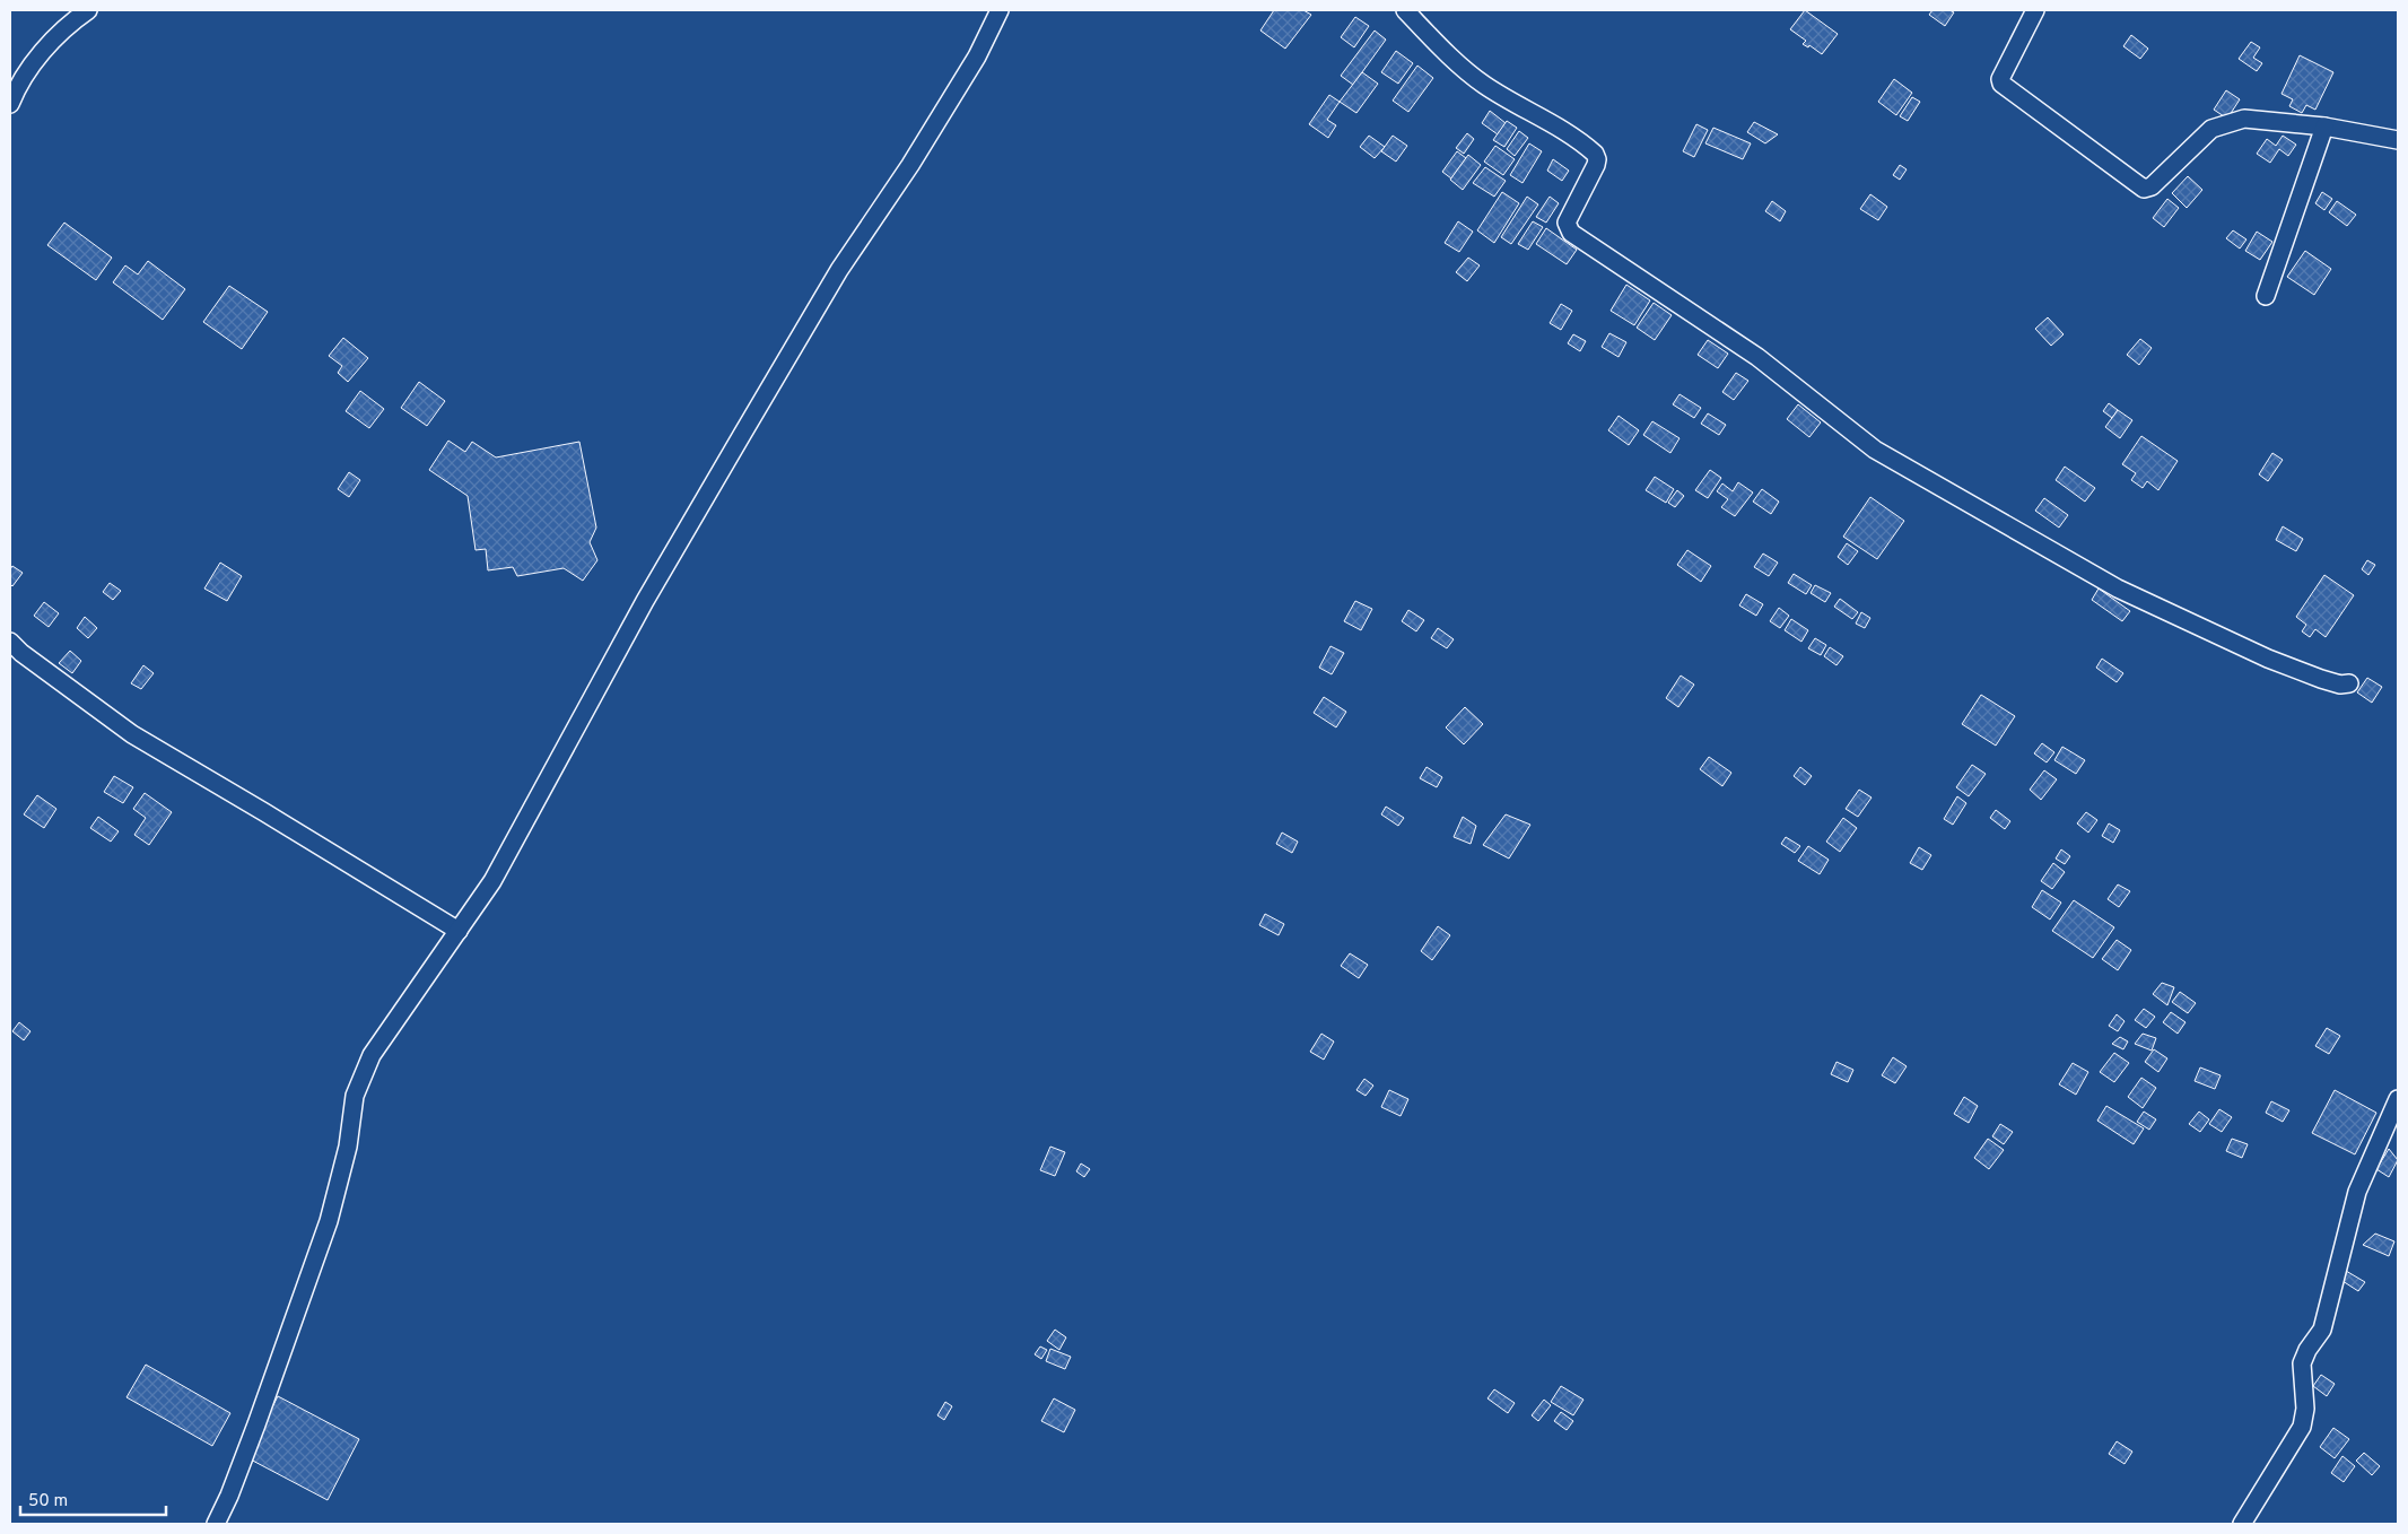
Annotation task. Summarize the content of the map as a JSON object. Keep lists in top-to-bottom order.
{
  "scale_bar": "50 m"
}
